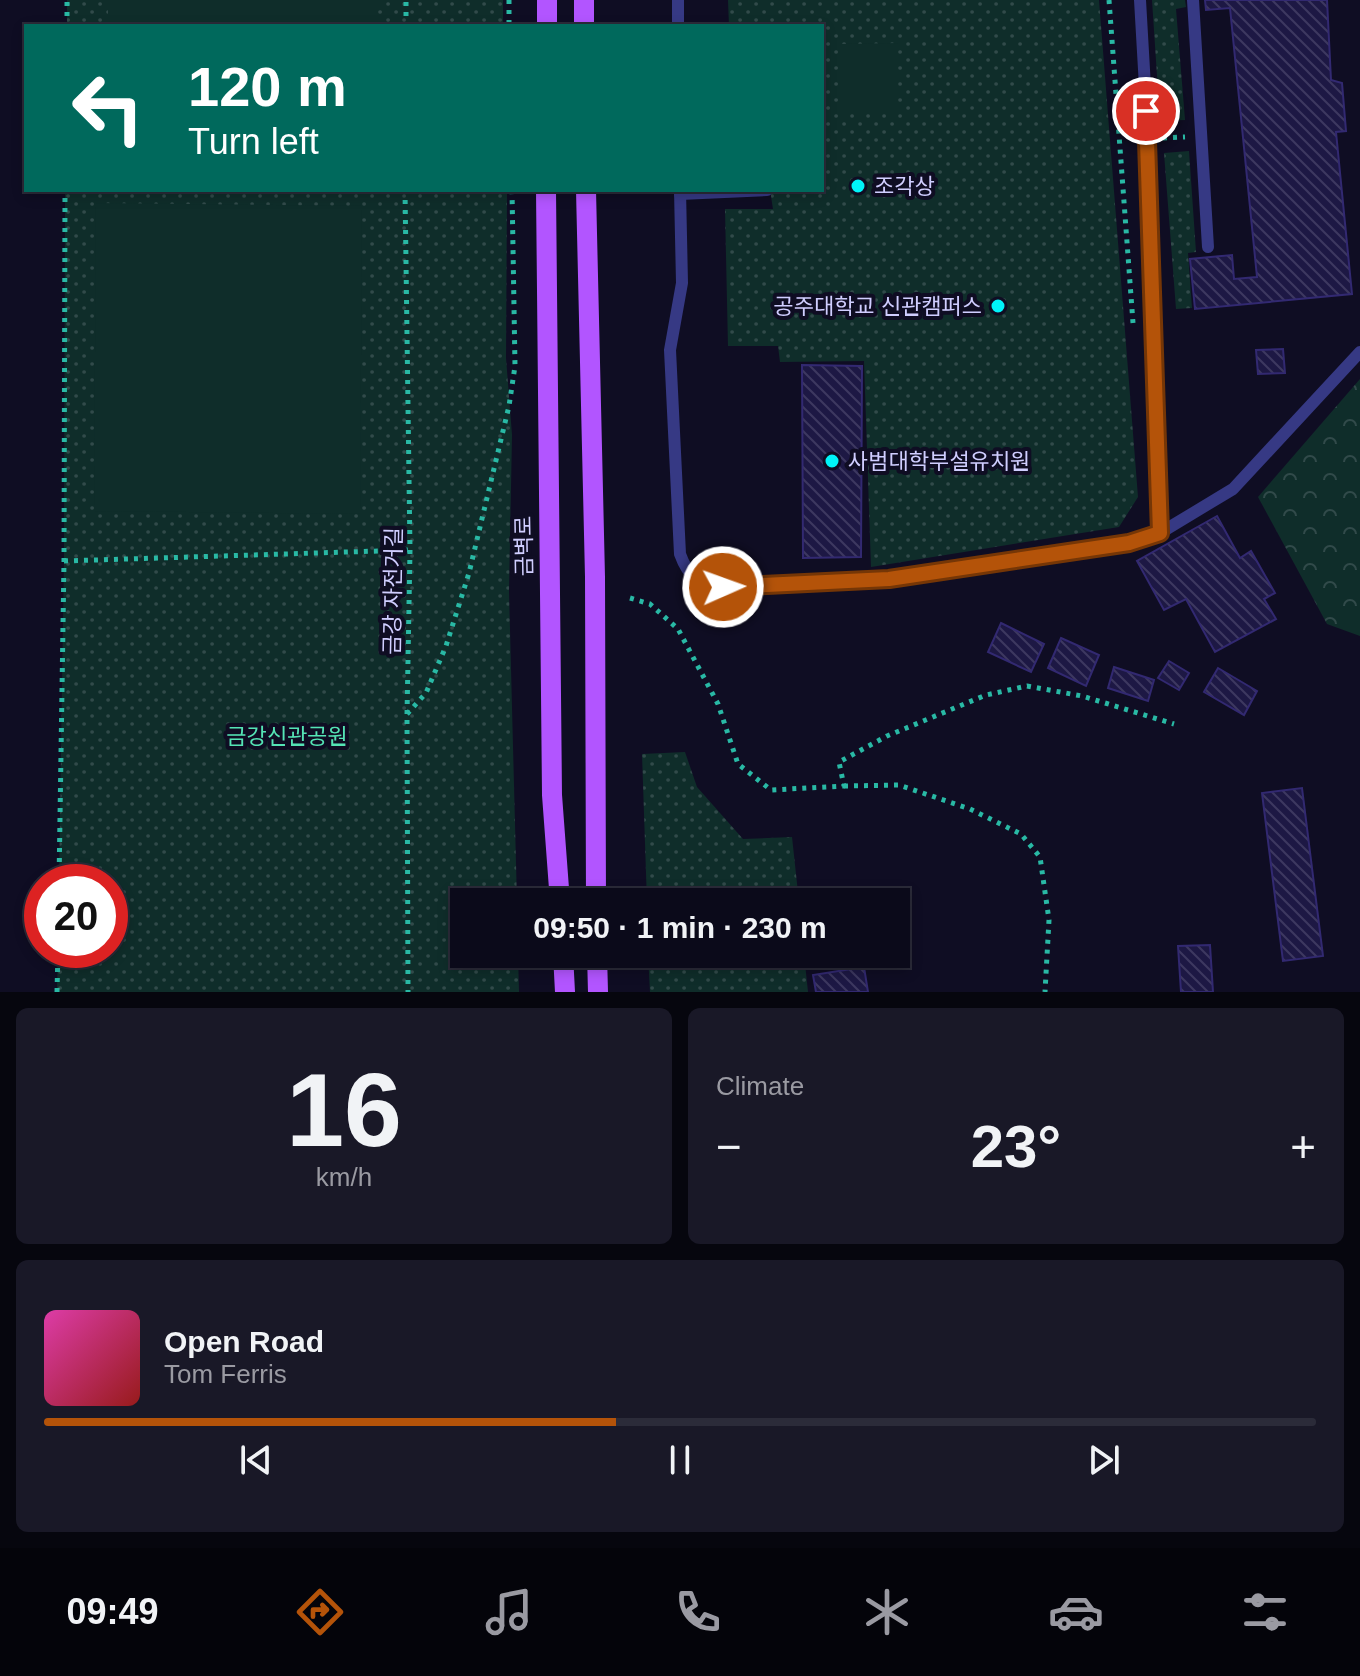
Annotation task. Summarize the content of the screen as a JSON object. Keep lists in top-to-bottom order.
{
  "streets": {
    "main road": ["금벽로"],
    "path": ["금강 자전거길"]
  },
  "parks": ["금강신관공원"],
  "places": ["조각상", "공주대학교 신관캠퍼스", "사범대학부설유치원"],
  "page": {
    "turn": ["120 m", "Turn left"],
    "limit": "20",
    "trip": "09:50 · 1 min · 230 m",
    "tile": [
      ["16", "km/h"],
      "Climate"
    ],
    "heat": ["−", "23°", "+"],
    "song": ["Open Road", "Tom Ferris"],
    "tabs": "09:49"
  }
}
